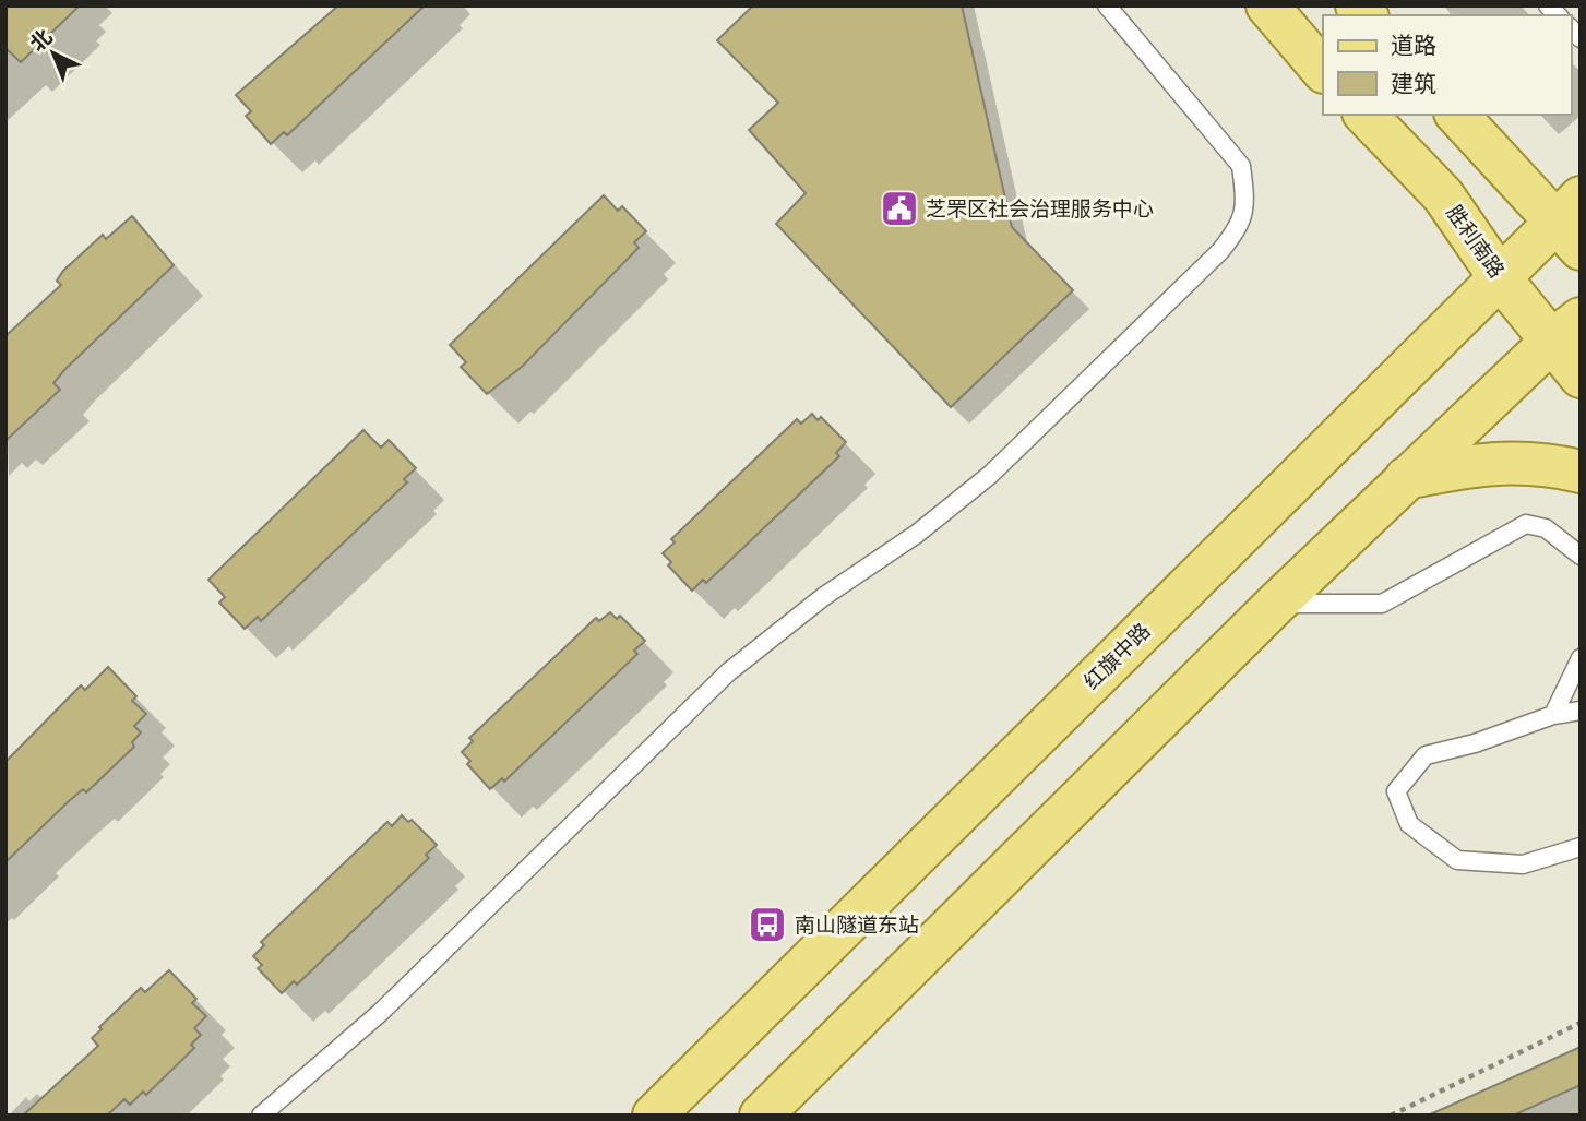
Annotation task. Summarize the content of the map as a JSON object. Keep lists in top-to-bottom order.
{
  "streets": {
    "main road": ["胜利南路", "红旗中路"]
  },
  "crossings": [
    ["胜利南路", "红旗中路"]
  ],
  "places": {
    "public building": ["芝罘区社会治理服务中心"],
    "bus stop": ["南山隧道东站"]
  },
  "legend": ["道路", "建筑"],
  "north": "top left"
}
